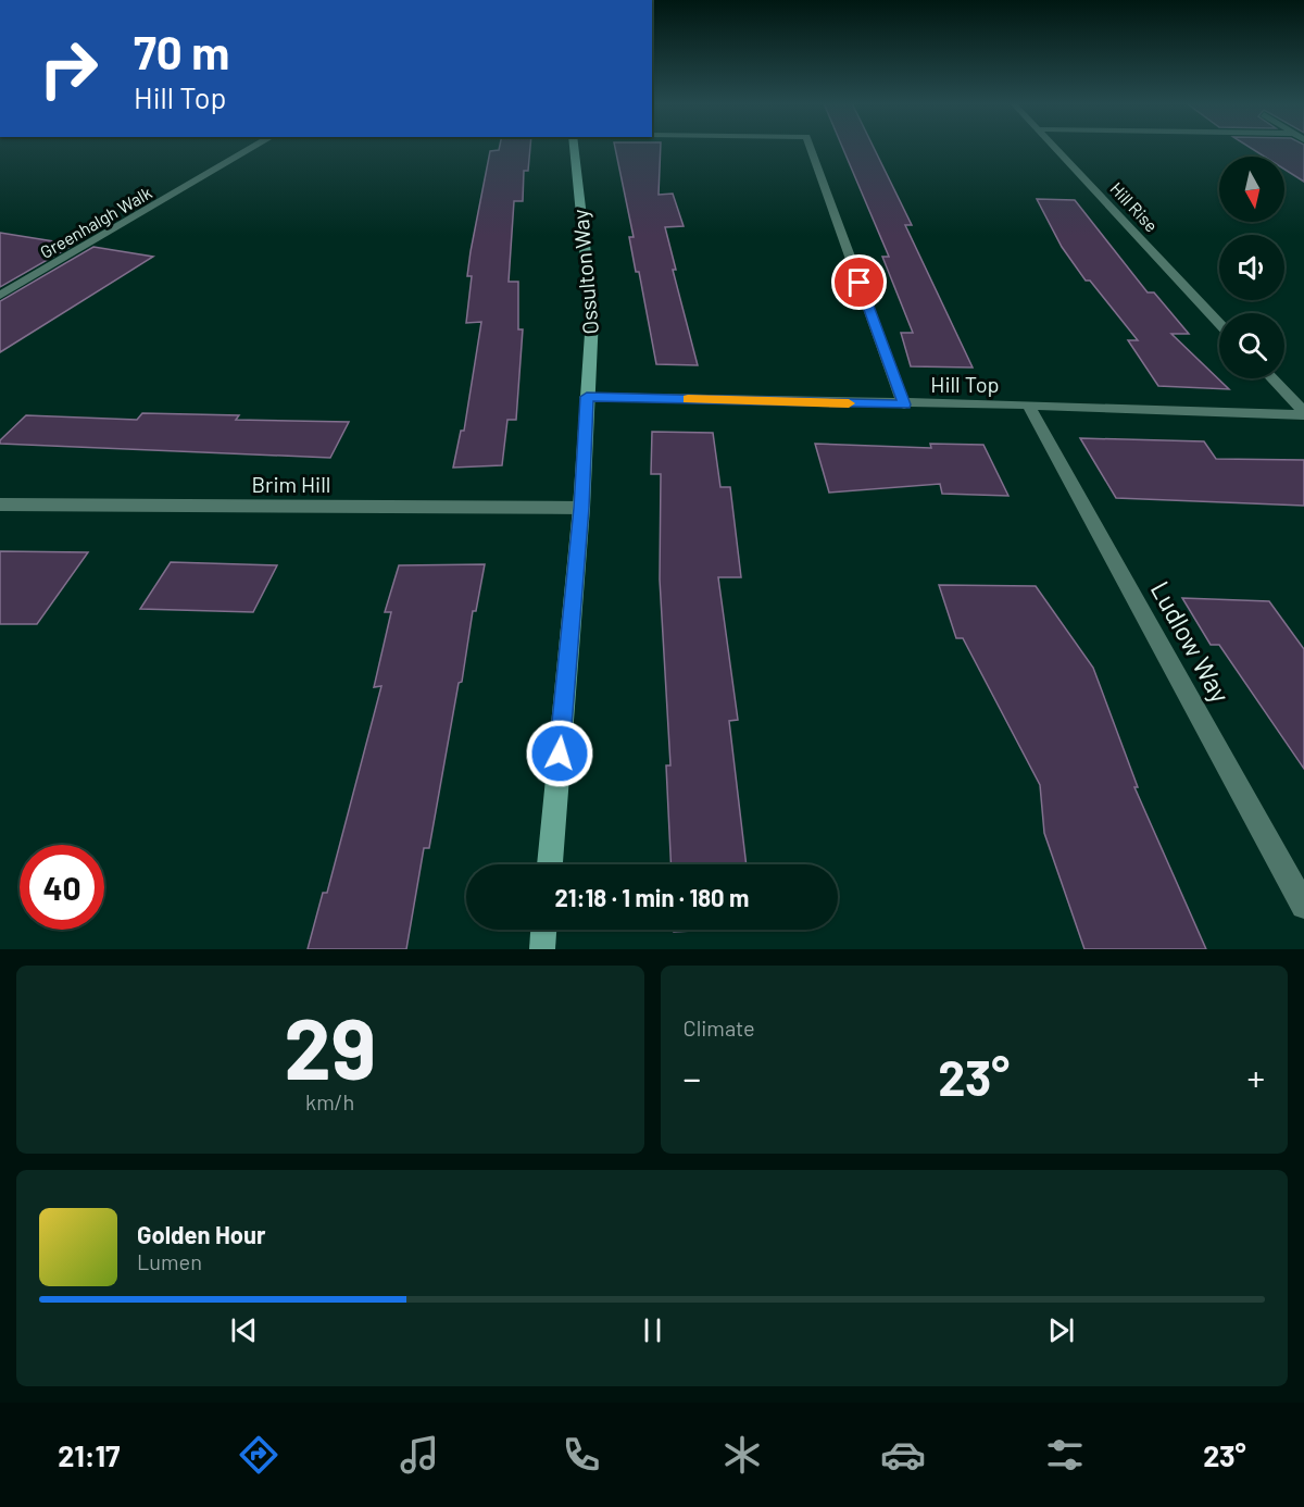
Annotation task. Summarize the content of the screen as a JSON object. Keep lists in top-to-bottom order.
{
  "streets": {
    "street": [
      "Hill Rise",
      "Greenhalgh Walk",
      "Ossulton Way",
      "Hill Top",
      "Brim Hill",
      "Ludlow Way"
    ]
  },
  "crossings": [
    ["Ossulton Way", "Hill Top"],
    ["Ossulton Way", "Brim Hill"],
    ["Hill Top", "Ludlow Way"]
  ],
  "north": "bottom",
  "page": {
    "turn": ["70 m", "Hill Top"],
    "limit": "40",
    "trip": "21:18 · 1 min · 180 m",
    "tile": [
      ["29", "km/h"],
      "Climate"
    ],
    "heat": ["−", "23°", "+"],
    "song": ["Golden Hour", "Lumen"],
    "tabs": ["21:17", "23°"]
  }
}
